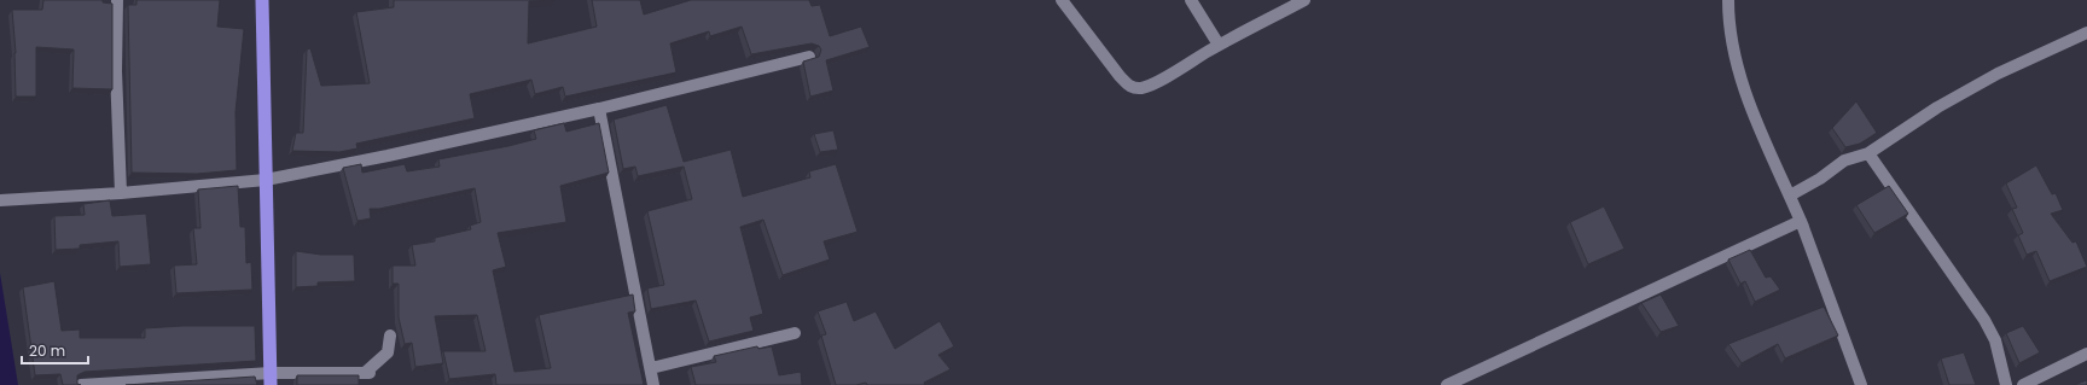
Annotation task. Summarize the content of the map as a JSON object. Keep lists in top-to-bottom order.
{
  "scale_bar": "20 m"
}
